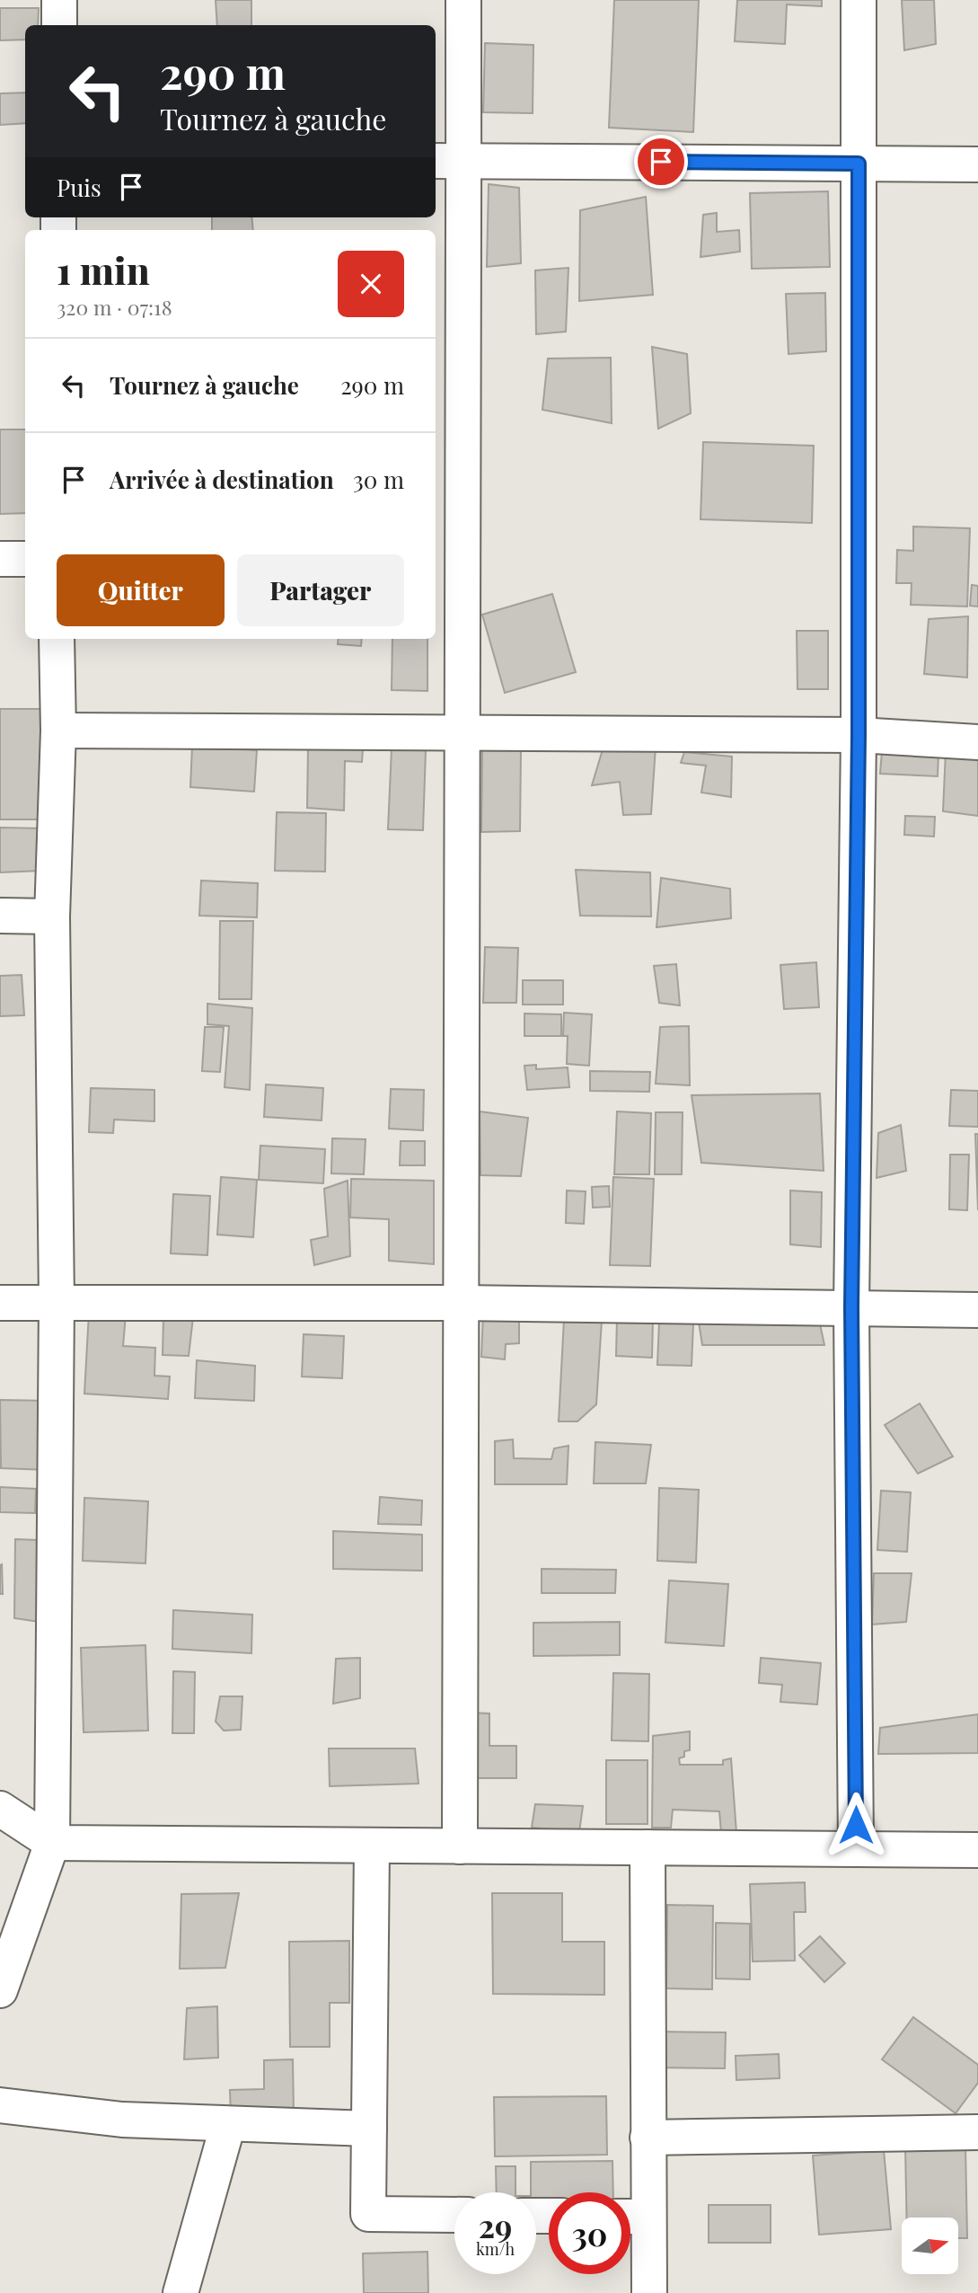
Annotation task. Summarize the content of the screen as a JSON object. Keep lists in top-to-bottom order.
{
  "north": "right",
  "page": {
    "turn": ["290 m", "Tournez à gauche"],
    "then": "Puis",
    "heading": ["1 min", "320 m · 07:18"],
    "list": [
      {
        "name": "Tournez à gauche",
        "value": "290 m"
      },
      {
        "name": "Arrivée à destination",
        "value": "30 m"
      }
    ],
    "buttons": ["Quitter", "Partager"],
    "speed": "29 km/h",
    "limit": "30"
  }
}
